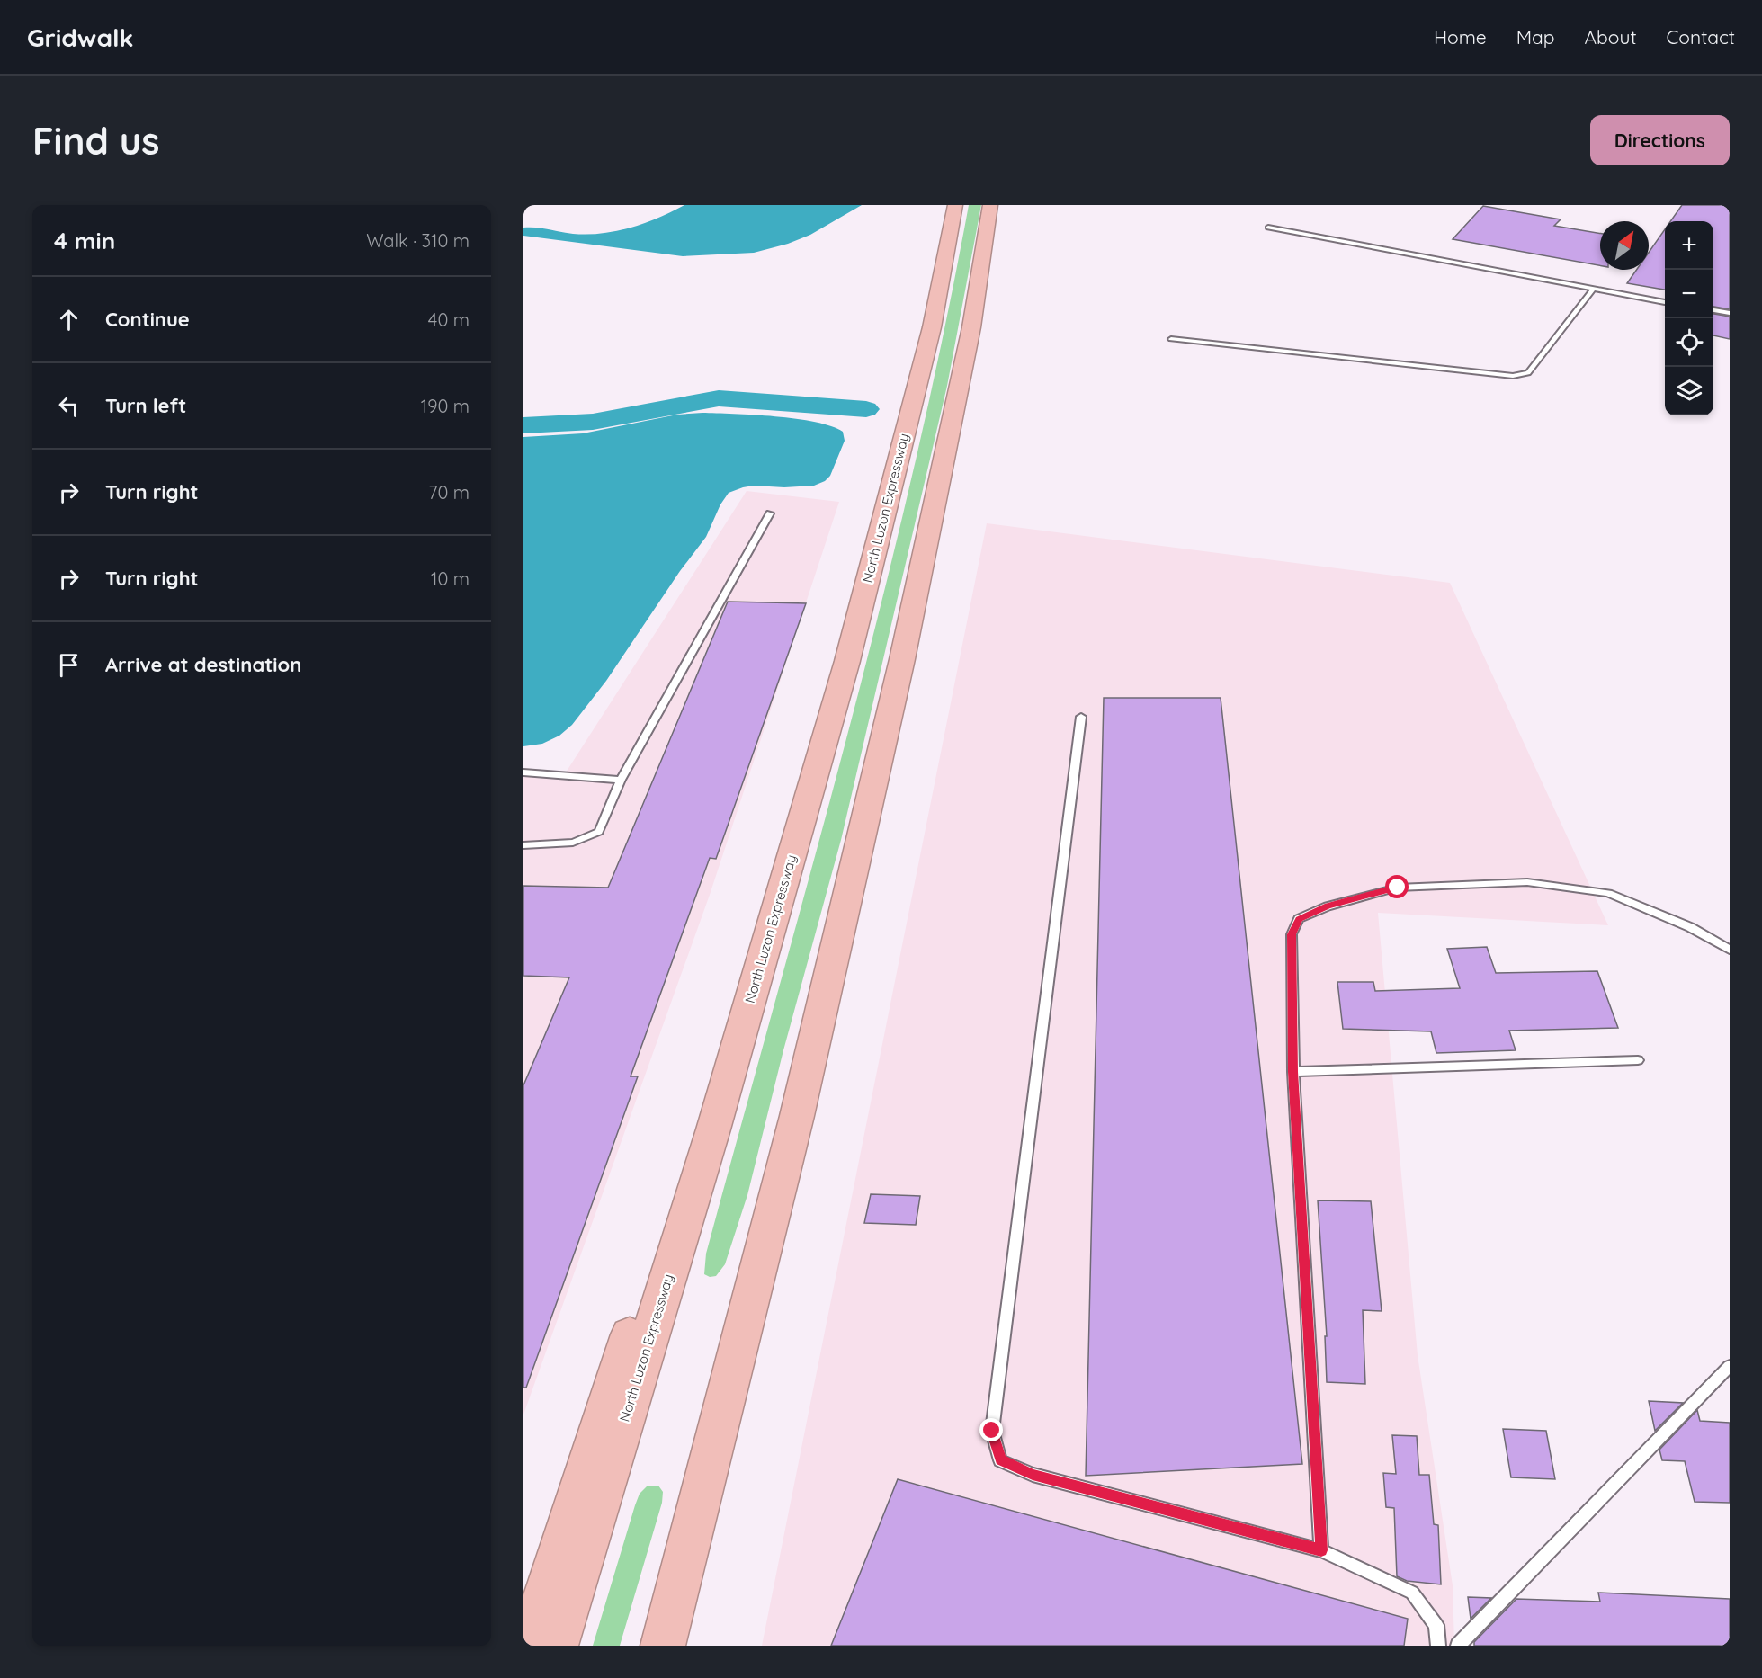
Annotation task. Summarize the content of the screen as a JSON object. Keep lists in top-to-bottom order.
{
  "streets": {
    "highway": ["North Luzon Expressway"]
  },
  "north": "top right",
  "page": {
    "header": "Gridwalk",
    "nav": [
      "Home",
      "Map",
      "About",
      "Contact"
    ],
    "buttons": "Directions",
    "title": "Find us",
    "heading": ["4 min", "Walk · 310 m"],
    "map_buttons": ["+", "−"],
    "list": [
      ["Continue", "40 m"],
      ["Turn left", "190 m"],
      ["Turn right", "70 m"],
      ["Turn right", "10 m"],
      "Arrive at destination"
    ]
  }
}
